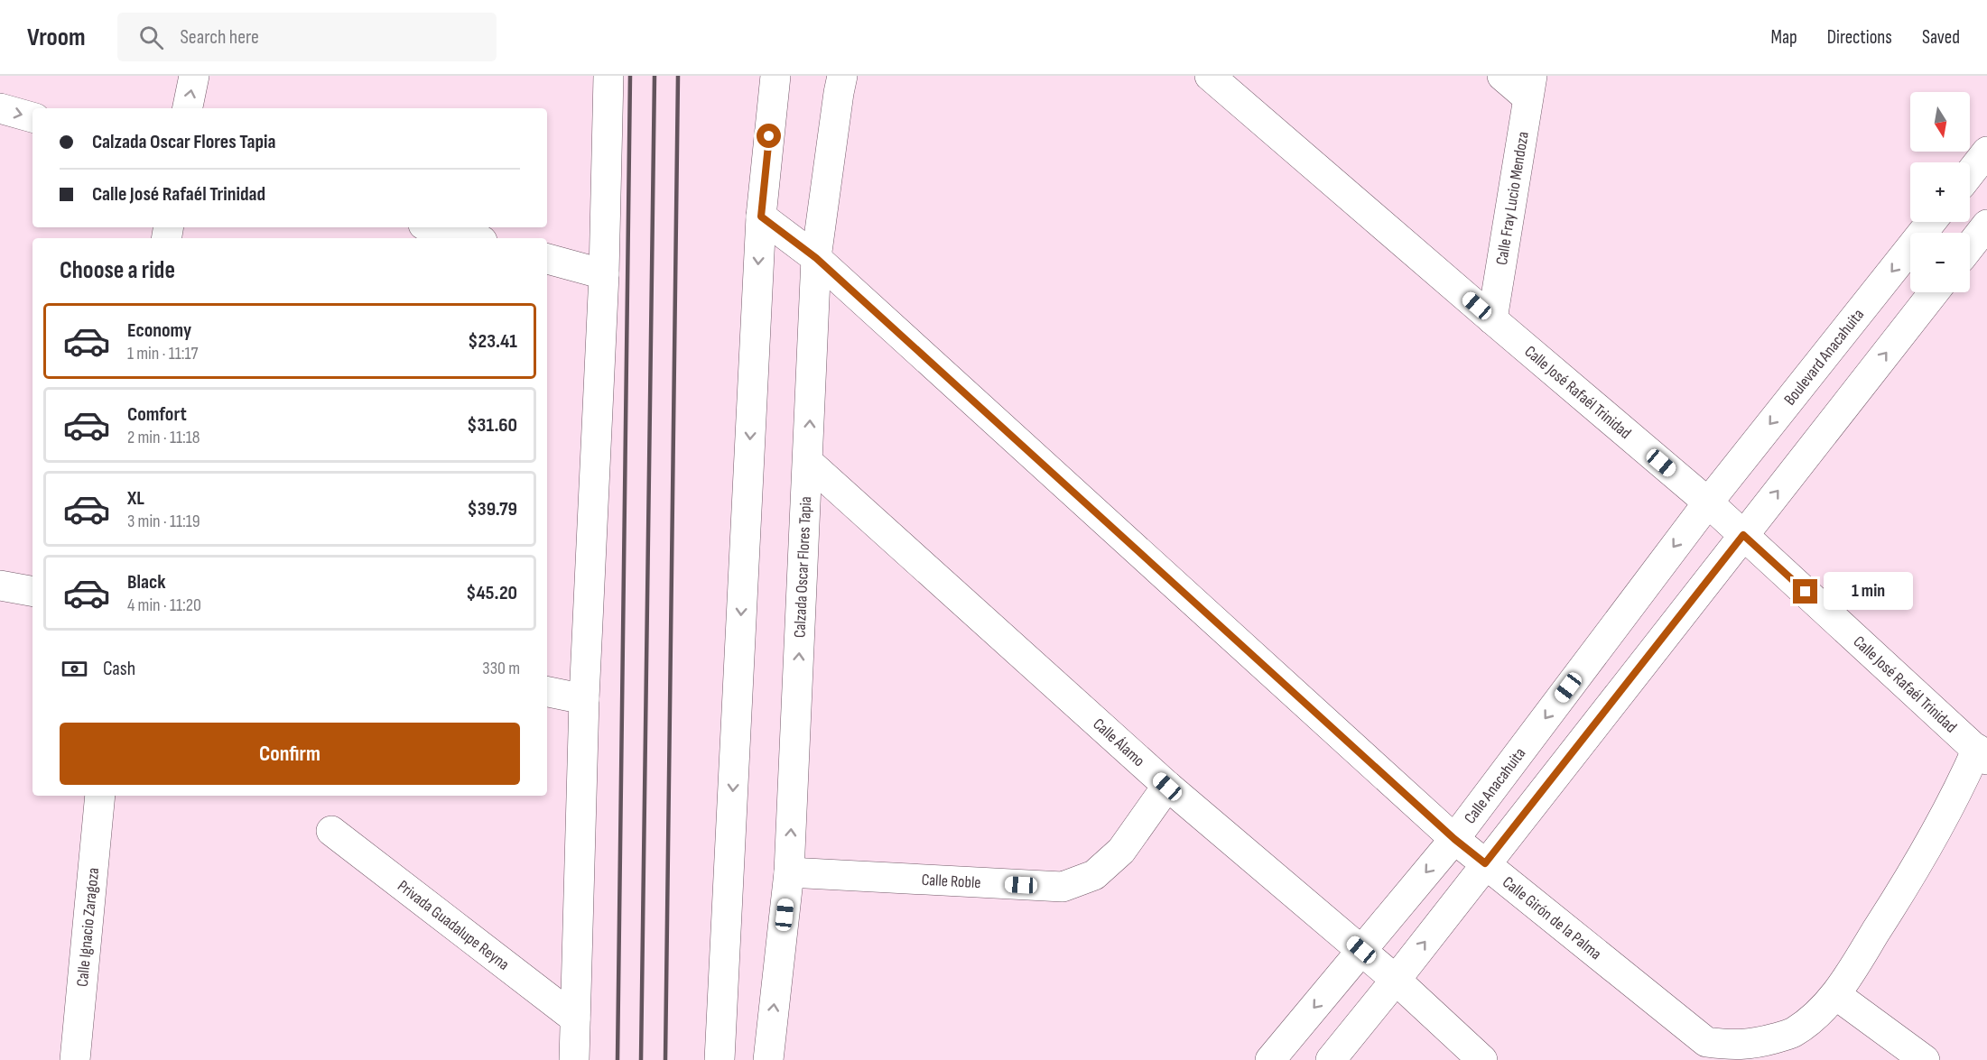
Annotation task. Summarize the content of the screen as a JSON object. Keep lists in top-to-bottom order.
{
  "streets": {
    "street": [
      "Calle Fray Lucio Mendoza",
      "Boulevard Anacahuita",
      "Calle José Rafaél Trinidad",
      "Calzada Oscar Flores Tapia",
      "Calle Álamo",
      "Calle Anacahuita",
      "Calle Roble",
      "Calle Girón de la Palma",
      "Privada Guadalupe Reyna",
      "Calle Ignacio Zaragoza"
    ]
  },
  "crossings": [
    ["Calle Fray Lucio Mendoza", "Calle José Rafaél Trinidad"],
    ["Boulevard Anacahuita", "Calle José Rafaél Trinidad"],
    ["Boulevard Anacahuita", "Calle Anacahuita"],
    ["Calle José Rafaél Trinidad", "Calle Anacahuita"],
    ["Calle José Rafaél Trinidad", "Calle Girón de la Palma"],
    ["Calzada Oscar Flores Tapia", "Calle Álamo"],
    ["Calzada Oscar Flores Tapia", "Calle Roble"],
    ["Calzada Oscar Flores Tapia", "Calle Girón de la Palma"],
    ["Calle Álamo", "Calle Anacahuita"],
    ["Calle Álamo", "Calle Roble"],
    ["Calle Anacahuita", "Calle Girón de la Palma"]
  ],
  "north": "bottom",
  "page": {
    "header": "Vroom",
    "search": "Search here",
    "nav": ["Map", "Directions", "Saved"],
    "map_buttons": ["+", "−"],
    "banner": ["Calzada Oscar Flores Tapia", "Calle José Rafaél Trinidad"],
    "heading": "Choose a ride",
    "list": [
      {
        "name": "Economy",
        "note": "1 min · 11:17",
        "value": "$23.41"
      },
      {
        "name": "Comfort",
        "note": "2 min · 11:18",
        "value": "$31.60"
      },
      {
        "name": "XL",
        "note": "3 min · 11:19",
        "value": "$39.79"
      },
      {
        "name": "Black",
        "note": "4 min · 11:20",
        "value": "$45.20"
      }
    ],
    "bubble": "1 min",
    "pay": ["Cash", "330 m"],
    "buttons": "Confirm"
  }
}
